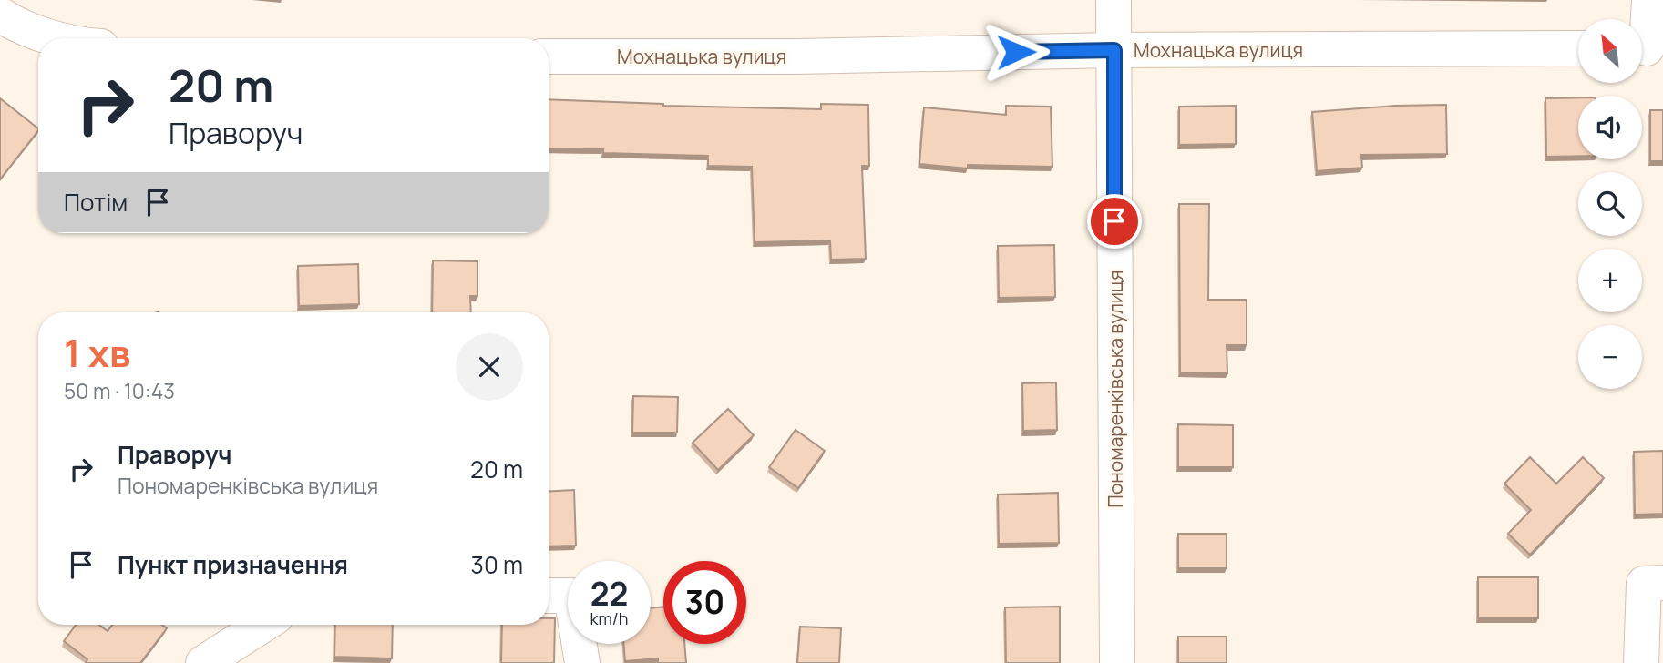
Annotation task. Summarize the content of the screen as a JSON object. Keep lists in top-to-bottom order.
{
  "streets": {
    "street": ["Мохнацька вулиця", "Пономаренківська вулиця"]
  },
  "crossings": [
    ["Мохнацька вулиця", "Пономаренківська вулиця"]
  ],
  "north": "top left",
  "page": {
    "map_buttons": ["+", "−"],
    "turn": ["20 m", "Праворуч"],
    "then": "Потім",
    "heading": ["1 хв", "50 m · 10:43"],
    "list": [
      {
        "name": "Праворуч",
        "note": "Пономаренківська вулиця",
        "value": "20 m"
      },
      {
        "name": "Пункт призначення",
        "value": "30 m"
      }
    ],
    "speed": "22 km/h",
    "limit": "30"
  }
}
